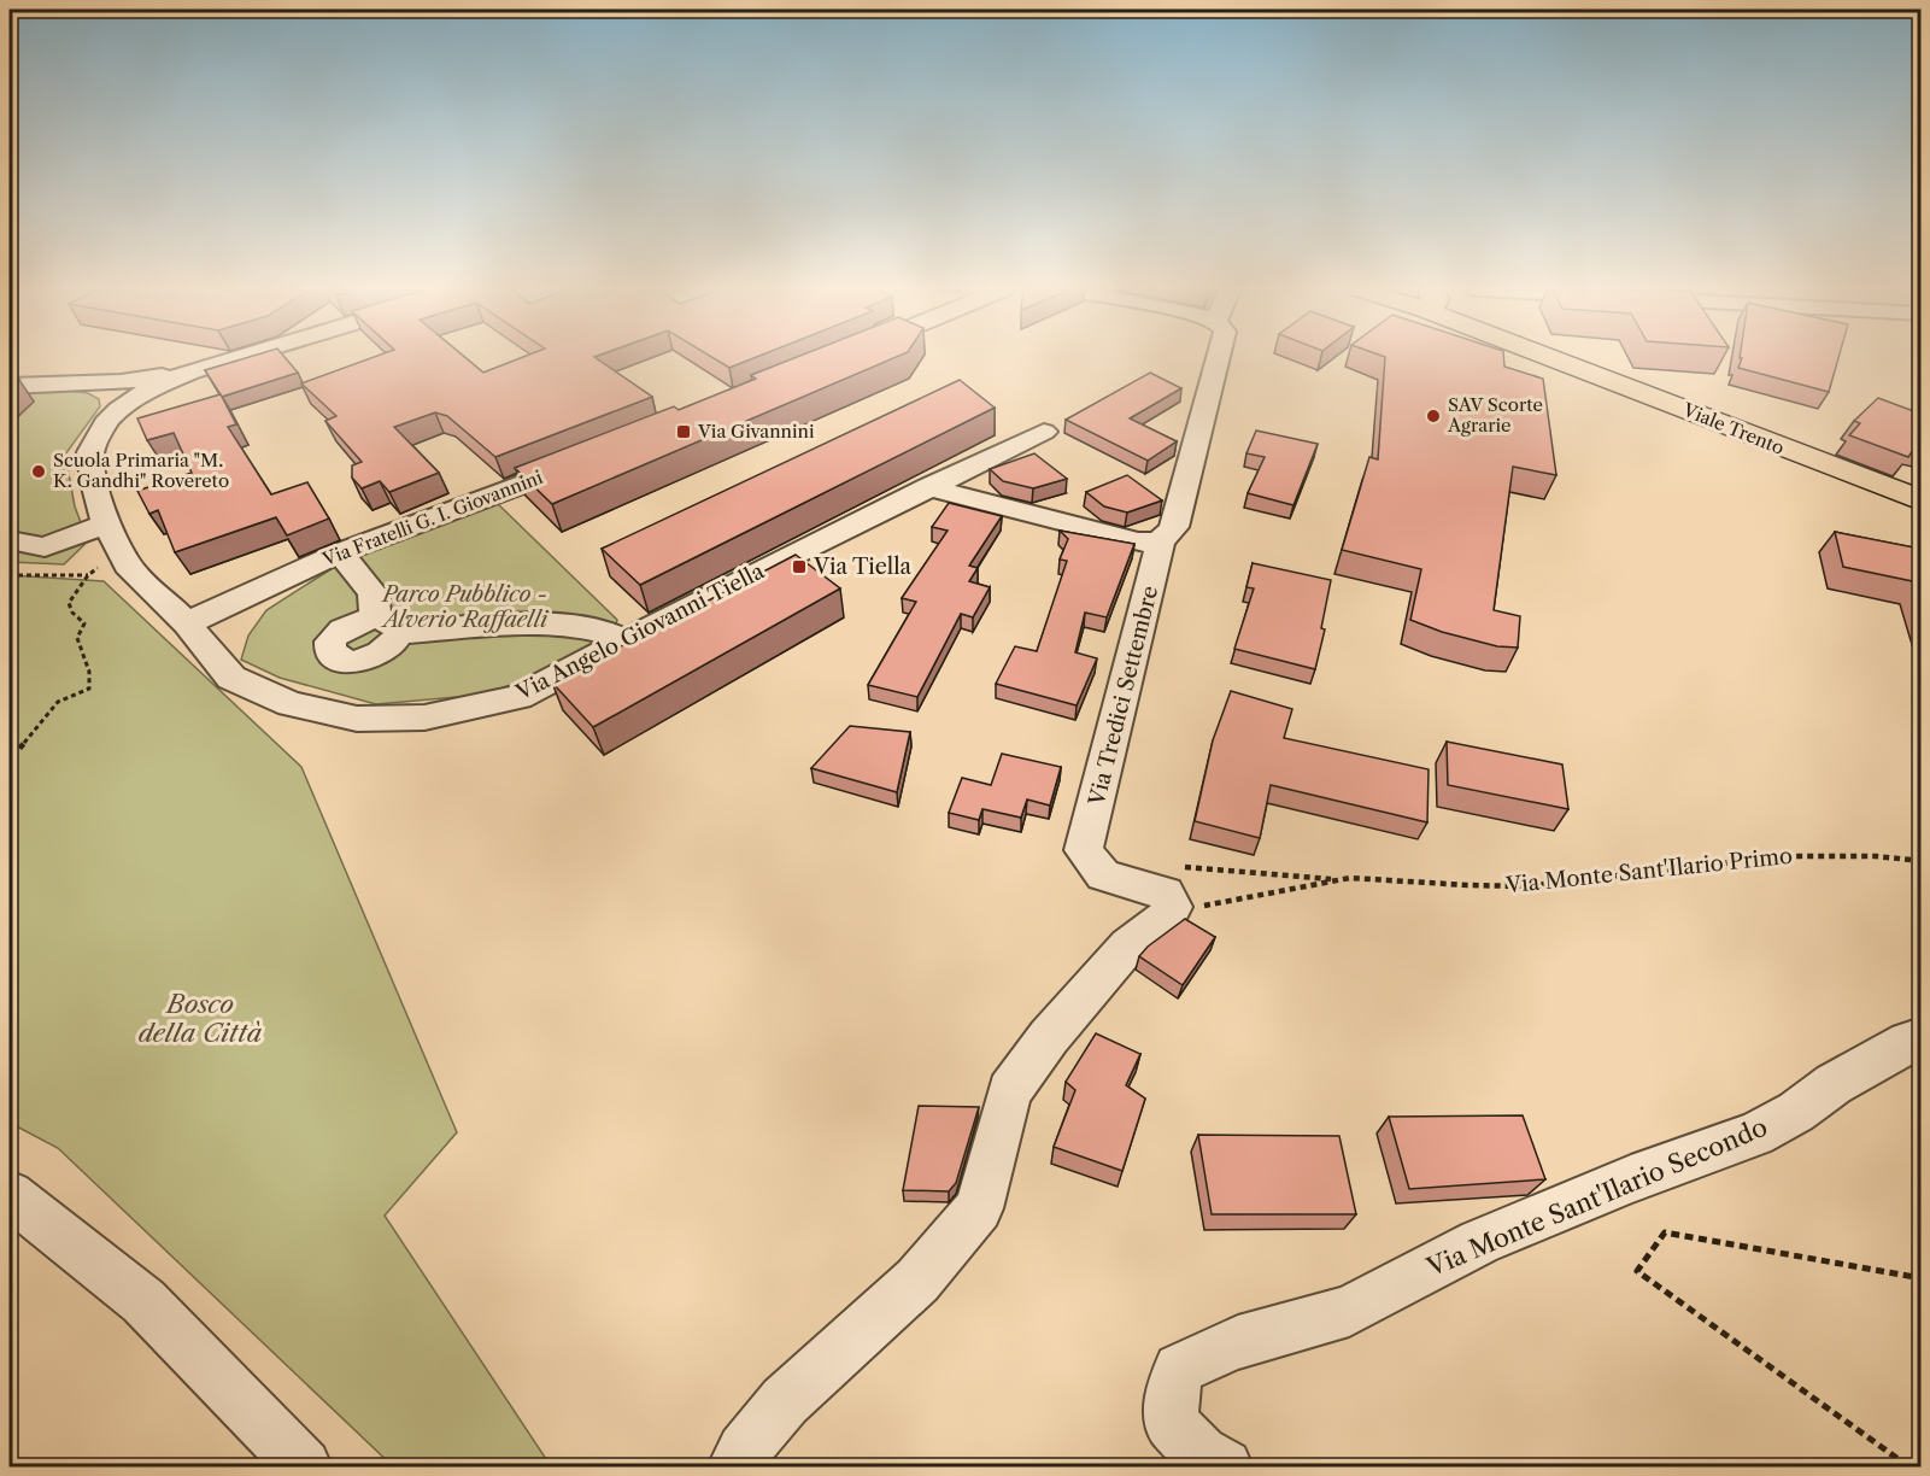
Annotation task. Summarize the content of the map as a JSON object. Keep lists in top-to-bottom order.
{
  "streets": {
    "main road": ["Viale Trento"],
    "street": [
      "Via Fratelli G. I. Giovannini",
      "Via Angelo Giovanni Tiella",
      "Via Tredici Settembre",
      "Via Monte Sant'Ilario Secondo"
    ],
    "path": ["Via Monte Sant'Ilario Primo"]
  },
  "crossings": [
    ["Via Fratelli G. I. Giovannini", "Via Angelo Giovanni Tiella"],
    ["Via Tredici Settembre", "Via Monte Sant'Ilario Primo"]
  ],
  "parks": ["Parco Pubblico - Alverio Raffaelli", "Bosco della Città"],
  "places": {
    "other": ["SAV Scorte Agrarie", "Scuola Primaria \"M. K. Gandhi\" Rovereto"],
    "transit": ["Via Givannini", "Via Tiella"]
  }
}
